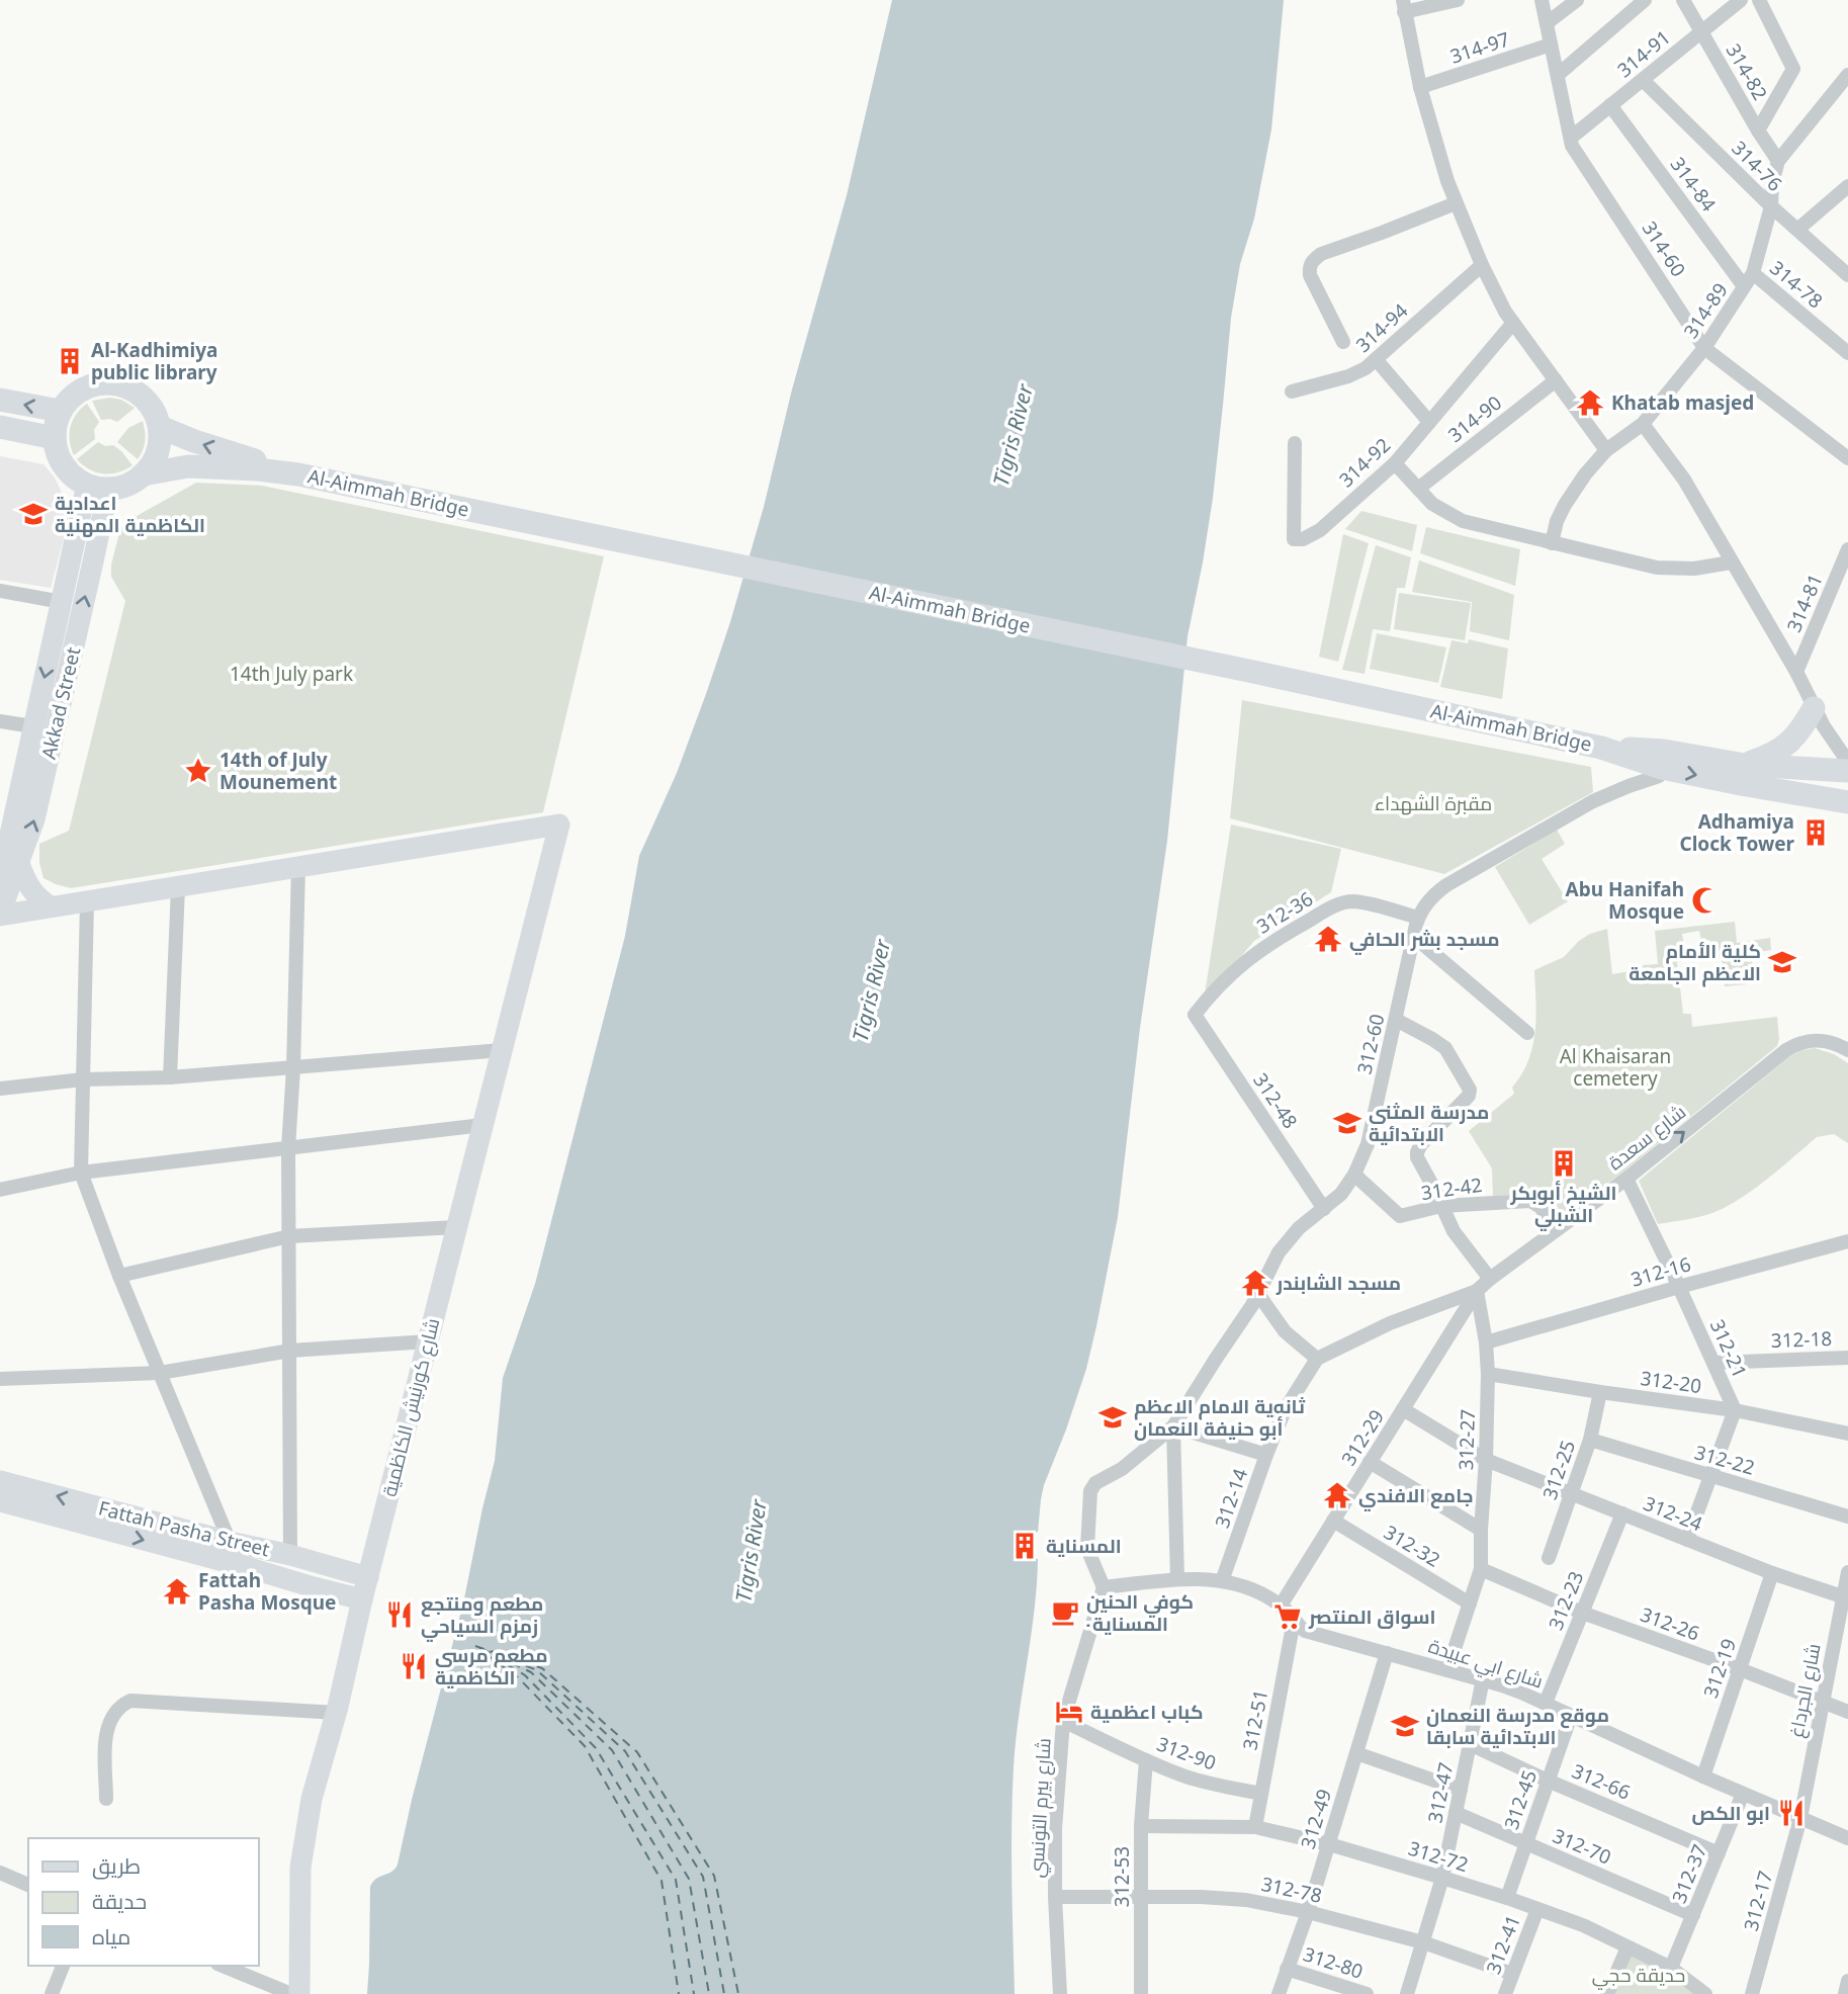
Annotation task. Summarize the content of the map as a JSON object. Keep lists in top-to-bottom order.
{
  "streets": {
    "main road": ["Al-Aimmah Bridge"],
    "street": [
      "314-97",
      "314-91",
      "314-82",
      "314-76",
      "314-84",
      "314-60",
      "314-78",
      "314-89",
      "314-94",
      "314-90",
      "314-92",
      "314-81",
      "Akkad Street",
      "312-36",
      "312-60",
      "312-48",
      "شارع سعدة",
      "312-42",
      "312-16",
      "312-18",
      "312-21",
      "312-20",
      "شارع كورنيش الكاظمية",
      "312-29",
      "312-27",
      "312-22",
      "312-25",
      "312-14",
      "312-24",
      "Fattah Pasha Street",
      "312-32",
      "312-23",
      "312-26",
      "شارع ابي عبيدة",
      "312-19",
      "شارع الجرداغ",
      "312-51",
      "312-90",
      "312-66",
      "312-47",
      "312-45",
      "شارع بيرم التونسي",
      "312-49",
      "312-70",
      "312-72",
      "312-37",
      "312-53",
      "312-78",
      "312-17",
      "312-41",
      "312-80"
    ]
  },
  "crossings": [
    ["314-97", "314-60"],
    ["314-91", "314-82"],
    ["314-91", "314-76"],
    ["314-91", "314-84"],
    ["314-91", "314-60"],
    ["314-82", "314-89"],
    ["314-76", "314-89"],
    ["314-84", "314-89"],
    ["314-60", "314-89"],
    ["314-78", "314-89"],
    ["Al-Aimmah Bridge", "Akkad Street"],
    ["312-36", "312-60"],
    ["312-36", "312-48"],
    ["312-60", "312-48"],
    ["312-60", "312-42"],
    ["312-60", "شارع ابي عبيدة"],
    ["312-60", "شارع بيرم التونسي"],
    ["شارع سعدة", "312-42"],
    ["شارع سعدة", "312-21"],
    ["شارع سعدة", "312-29"],
    ["شارع سعدة", "312-27"],
    ["312-16", "312-21"],
    ["312-16", "312-27"],
    ["312-18", "312-21"],
    ["312-21", "312-20"],
    ["312-21", "312-22"],
    ["312-21", "312-24"],
    ["312-20", "312-27"],
    ["312-20", "312-25"],
    ["شارع كورنيش الكاظمية", "Fattah Pasha Street"],
    ["312-29", "312-27"],
    ["312-29", "312-24"],
    ["312-29", "312-32"],
    ["312-29", "شارع ابي عبيدة"],
    ["312-27", "312-24"],
    ["312-27", "312-32"],
    ["312-27", "312-26"],
    ["312-27", "شارع ابي عبيدة"],
    ["312-22", "312-25"],
    ["312-25", "312-24"],
    ["312-14", "شارع ابي عبيدة"],
    ["312-24", "312-23"],
    ["312-24", "312-19"],
    ["312-24", "شارع الجرداغ"],
    ["312-23", "312-26"],
    ["312-23", "شارع ابي عبيدة"],
    ["312-26", "312-19"],
    ["312-26", "شارع الجرداغ"],
    ["شارع ابي عبيدة", "312-19"],
    ["شارع ابي عبيدة", "شارع الجرداغ"],
    ["شارع ابي عبيدة", "312-51"],
    ["شارع ابي عبيدة", "312-47"],
    ["شارع ابي عبيدة", "312-45"],
    ["شارع ابي عبيدة", "شارع بيرم التونسي"],
    ["شارع ابي عبيدة", "312-49"],
    ["شارع ابي عبيدة", "312-37"],
    ["شارع ابي عبيدة", "312-17"],
    ["شارع الجرداغ", "312-17"],
    ["312-51", "312-90"],
    ["312-51", "312-72"],
    ["312-90", "شارع بيرم التونسي"],
    ["312-90", "312-53"],
    ["312-66", "312-47"],
    ["312-66", "312-45"],
    ["312-66", "312-37"],
    ["312-47", "312-70"],
    ["312-47", "312-72"],
    ["312-47", "312-78"],
    ["312-45", "312-70"],
    ["312-45", "312-72"],
    ["شارع بيرم التونسي", "312-78"],
    ["312-49", "312-72"],
    ["312-49", "312-78"],
    ["312-49", "312-80"],
    ["312-70", "312-37"],
    ["312-72", "312-37"],
    ["312-72", "312-53"],
    ["312-72", "312-41"],
    ["312-53", "312-78"],
    ["312-78", "312-41"]
  ],
  "one_way": ["شارع سعدة"],
  "water": ["Tigris River"],
  "parks": [
    "14th July park",
    "مقبرة الشهداء",
    "Al Khaisaran cemetery",
    "حديقة حجي"
  ],
  "places": {
    "building": [
      "Al-Kadhimiya public library",
      "Adhamiya Clock Tower",
      "الشيخ أبوبكر الشبلي",
      "المسناية"
    ],
    "temple": [
      "Khatab masjed",
      "مسجد بشر الحافي",
      "مسجد الشابندر",
      "جامع الافندي",
      "Fattah Pasha Mosque"
    ],
    "school or university": [
      "اعدادية الكاظمية المهنية",
      "كلية الأمام الاعظم الجامعة",
      "مدرسة المثنى الابتدائية",
      "ثانوية الامام الاعظم أبو حنيفة النعمان",
      "موقع مدرسة النعمان الابتدائية سابقا"
    ],
    "place": ["14th of July Mounement"],
    "mosque": ["Abu Hanifah Mosque"],
    "cafe": ["كوفي الحنين -المسناية"],
    "restaurant": ["مطعم ومنتجع زمزم السياحي", "مطعم مرسى الكاظمية", "ابو الكص"],
    "supermarket": ["اسواق المنتصر"],
    "hotel": ["كباب اعظمية"]
  },
  "legend": ["طريق", "حديقة", "مياه"]
}
